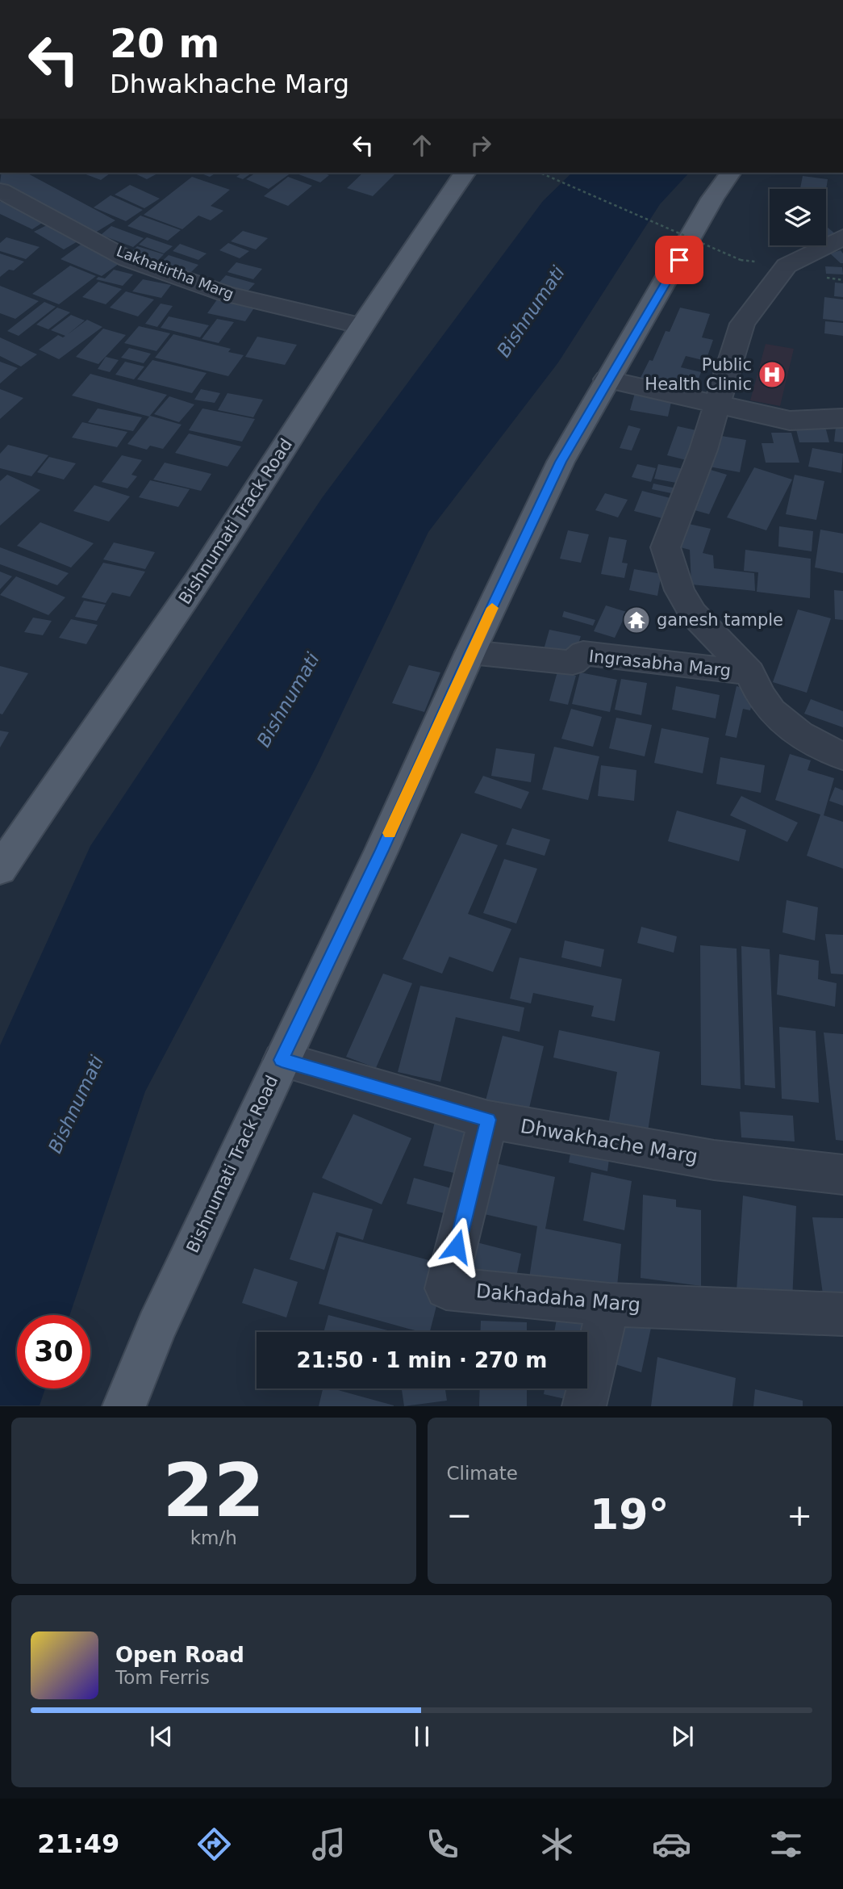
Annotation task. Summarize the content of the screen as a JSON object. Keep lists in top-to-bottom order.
{
  "streets": {
    "main road": ["Bishnumati Track Road"],
    "street": [
      "Lakhatirtha Marg",
      "Ingrasabha Marg",
      "Dhwakhache Marg",
      "Dakhadaha Marg"
    ]
  },
  "crossings": [
    ["Lakhatirtha Marg", "Bishnumati Track Road"],
    ["Bishnumati Track Road", "Ingrasabha Marg"],
    ["Bishnumati Track Road", "Dhwakhache Marg"],
    ["Dhwakhache Marg", "Dakhadaha Marg"]
  ],
  "water": ["Bishnumati"],
  "places": {
    "hospital": ["Public Health Clinic"],
    "temple": ["ganesh tample"]
  },
  "page": {
    "turn": ["20 m", "Dhwakhache Marg"],
    "limit": "30",
    "trip": "21:50 · 1 min · 270 m",
    "tile": [
      ["22", "km/h"],
      "Climate"
    ],
    "heat": ["−", "19°", "+"],
    "song": ["Open Road", "Tom Ferris"],
    "tabs": "21:49"
  }
}
